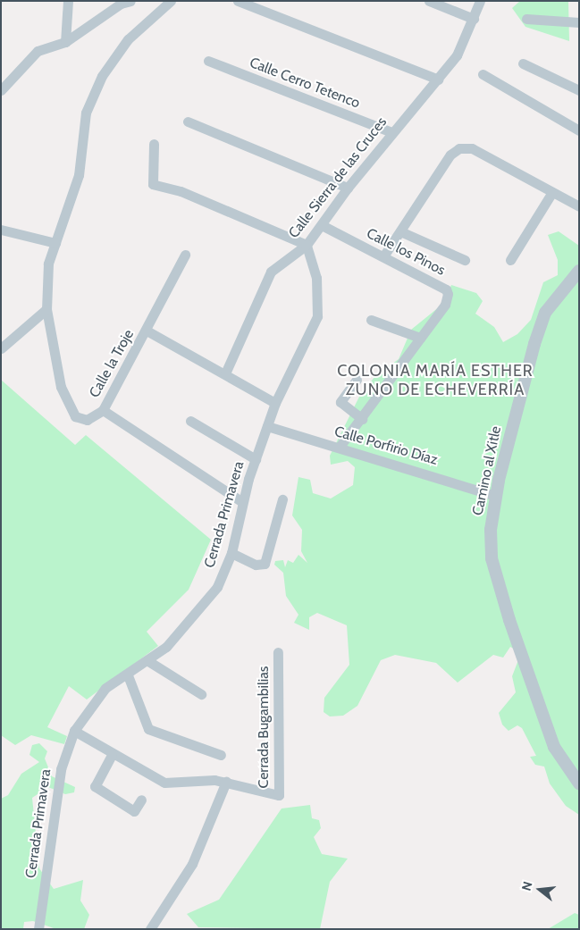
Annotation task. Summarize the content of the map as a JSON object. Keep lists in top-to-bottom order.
{
  "streets": {
    "street": [
      "Calle Cerro Tetenco",
      "Calle Sierra de las Cruces",
      "Calle los Pinos",
      "Calle la Troje",
      "Calle Porfirio Díaz",
      "Camino al Xitle",
      "Cerrada Primavera",
      "Cerrada Bugambilias"
    ]
  },
  "crossings": [
    ["Calle Cerro Tetenco", "Calle Sierra de las Cruces"],
    ["Calle Sierra de las Cruces", "Calle los Pinos"],
    ["Calle Sierra de las Cruces", "Cerrada Primavera"],
    ["Calle los Pinos", "Calle Porfirio Díaz"],
    ["Calle Porfirio Díaz", "Camino al Xitle"],
    ["Calle Porfirio Díaz", "Cerrada Primavera"],
    ["Cerrada Primavera", "Cerrada Bugambilias"]
  ],
  "districts": ["COLONIA MARÍA ESTHER ZUNO DE ECHEVERRÍA"],
  "north": "left"
}
